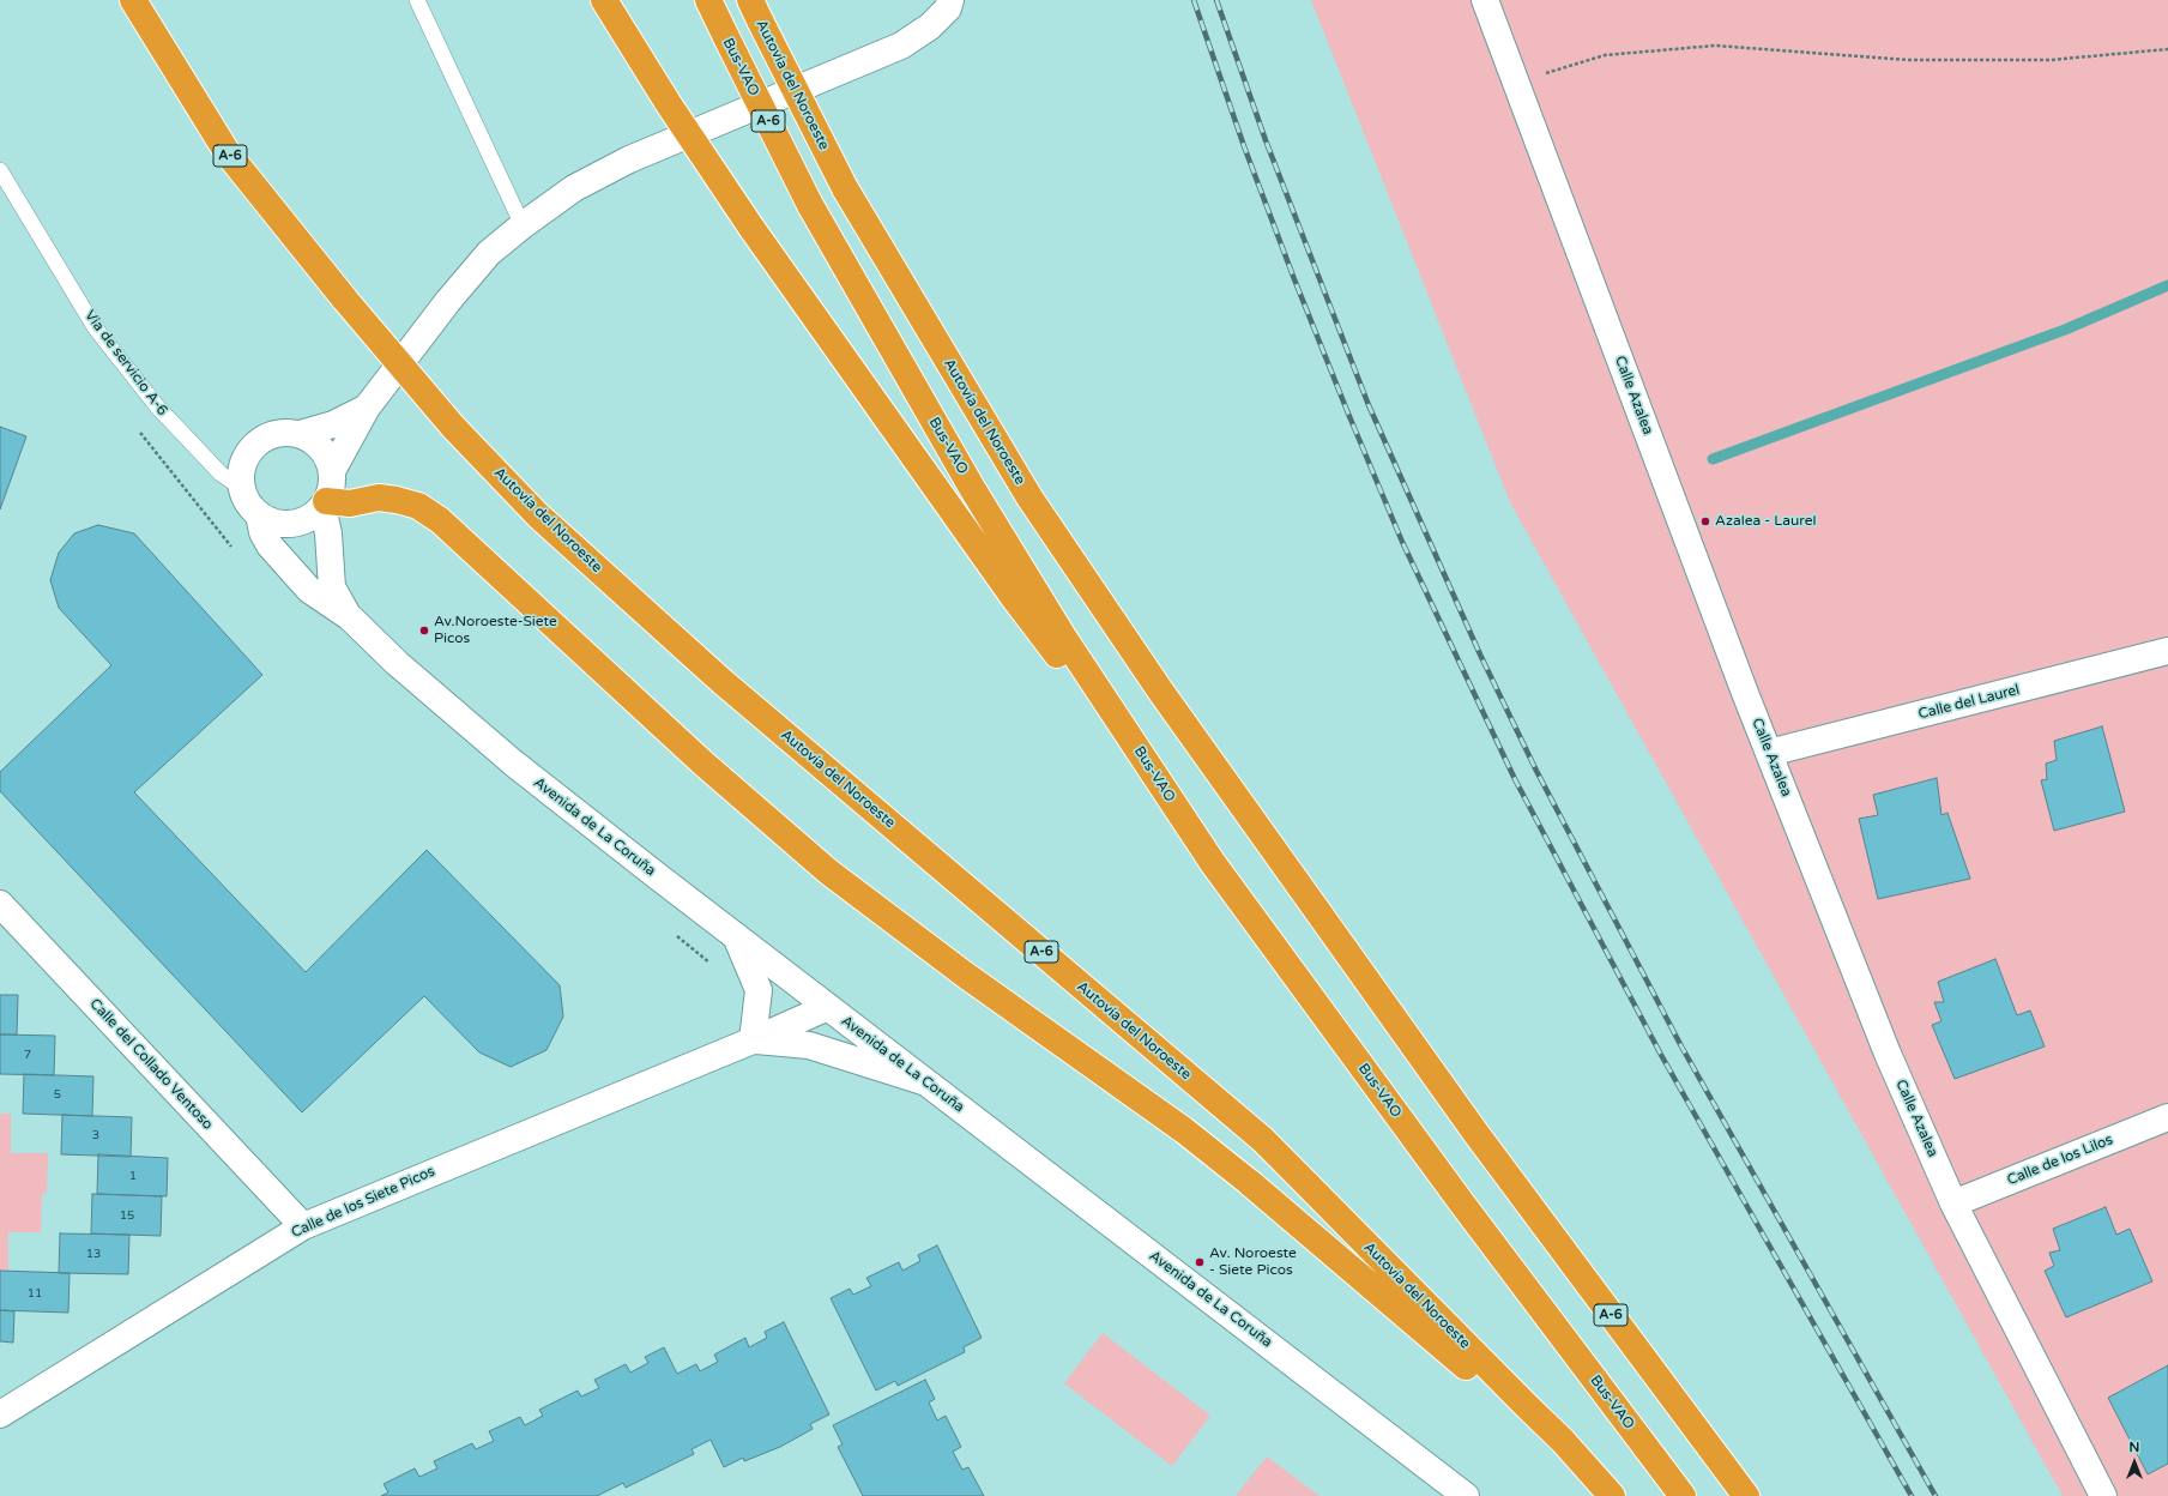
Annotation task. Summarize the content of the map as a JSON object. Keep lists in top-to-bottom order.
{
  "streets": {
    "highway": ["Bus-VAO", "Autovía del Noroeste", "A-6"],
    "street": [
      "Calle Azalea",
      "Calle del Laurel",
      "Avenida de La Coruña",
      "Calle del Collado Ventoso",
      "Calle de los Lilos",
      "Calle de los Siete Picos"
    ],
    "lane": ["Vía de servicio A-6"]
  },
  "crossings": [
    ["Vía de servicio A-6", "Avenida de La Coruña"],
    ["Calle Azalea", "Calle del Laurel"],
    ["Calle Azalea", "Calle de los Lilos"],
    ["Avenida de La Coruña", "Calle de los Siete Picos"],
    ["Calle del Collado Ventoso", "Calle de los Siete Picos"]
  ],
  "places": ["Azalea - Laurel", "Av.Noroeste-Siete Picos", "Av. Noroeste - Siete Picos"],
  "house_numbers": [
    "7",
    "5",
    "3",
    "1",
    "15",
    "13",
    "11"
  ],
  "north": "top"
}
